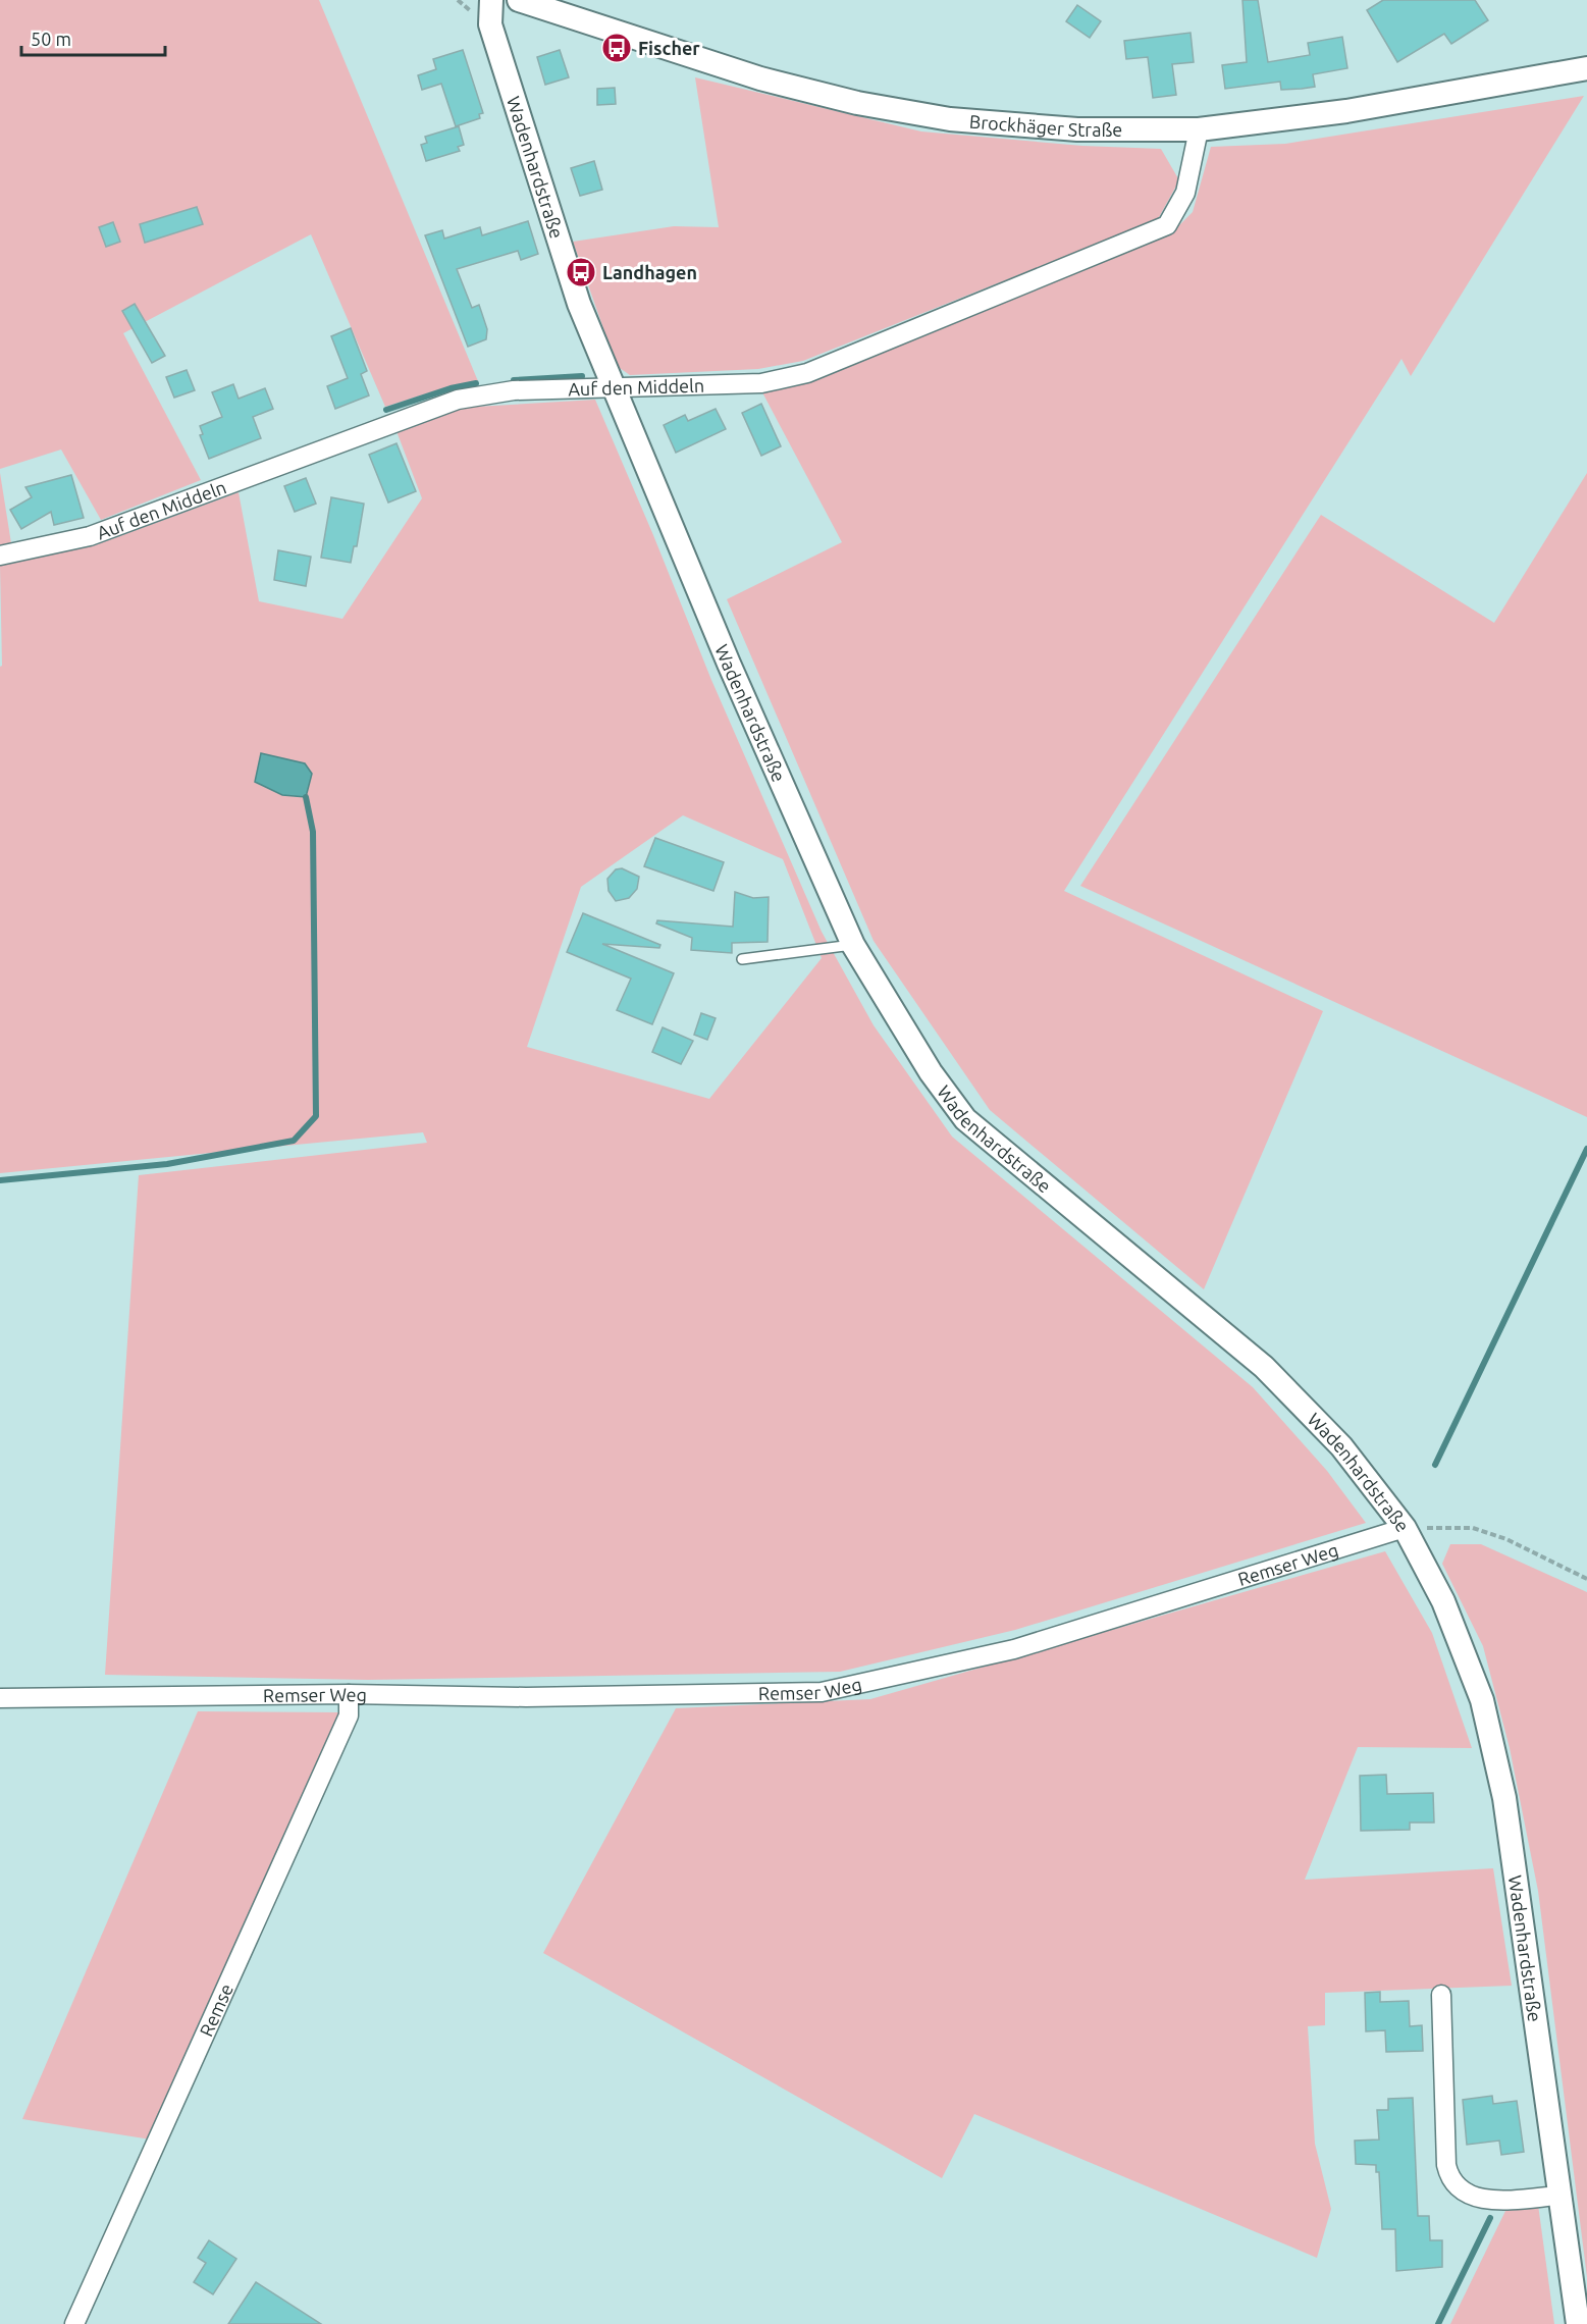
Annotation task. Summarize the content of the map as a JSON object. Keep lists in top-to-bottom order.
{
  "streets": {
    "street": [
      "Brockhäger Straße",
      "Wadenhardstraße",
      "Auf den Middeln",
      "Remser Weg",
      "Remse"
    ]
  },
  "crossings": [
    ["Brockhäger Straße", "Auf den Middeln"],
    ["Wadenhardstraße", "Auf den Middeln"],
    ["Wadenhardstraße", "Remser Weg"],
    ["Remser Weg", "Remse"]
  ],
  "places": {
    "bus stop": ["Fischer", "Landhagen"]
  },
  "scale_bar": "50 m"
}
